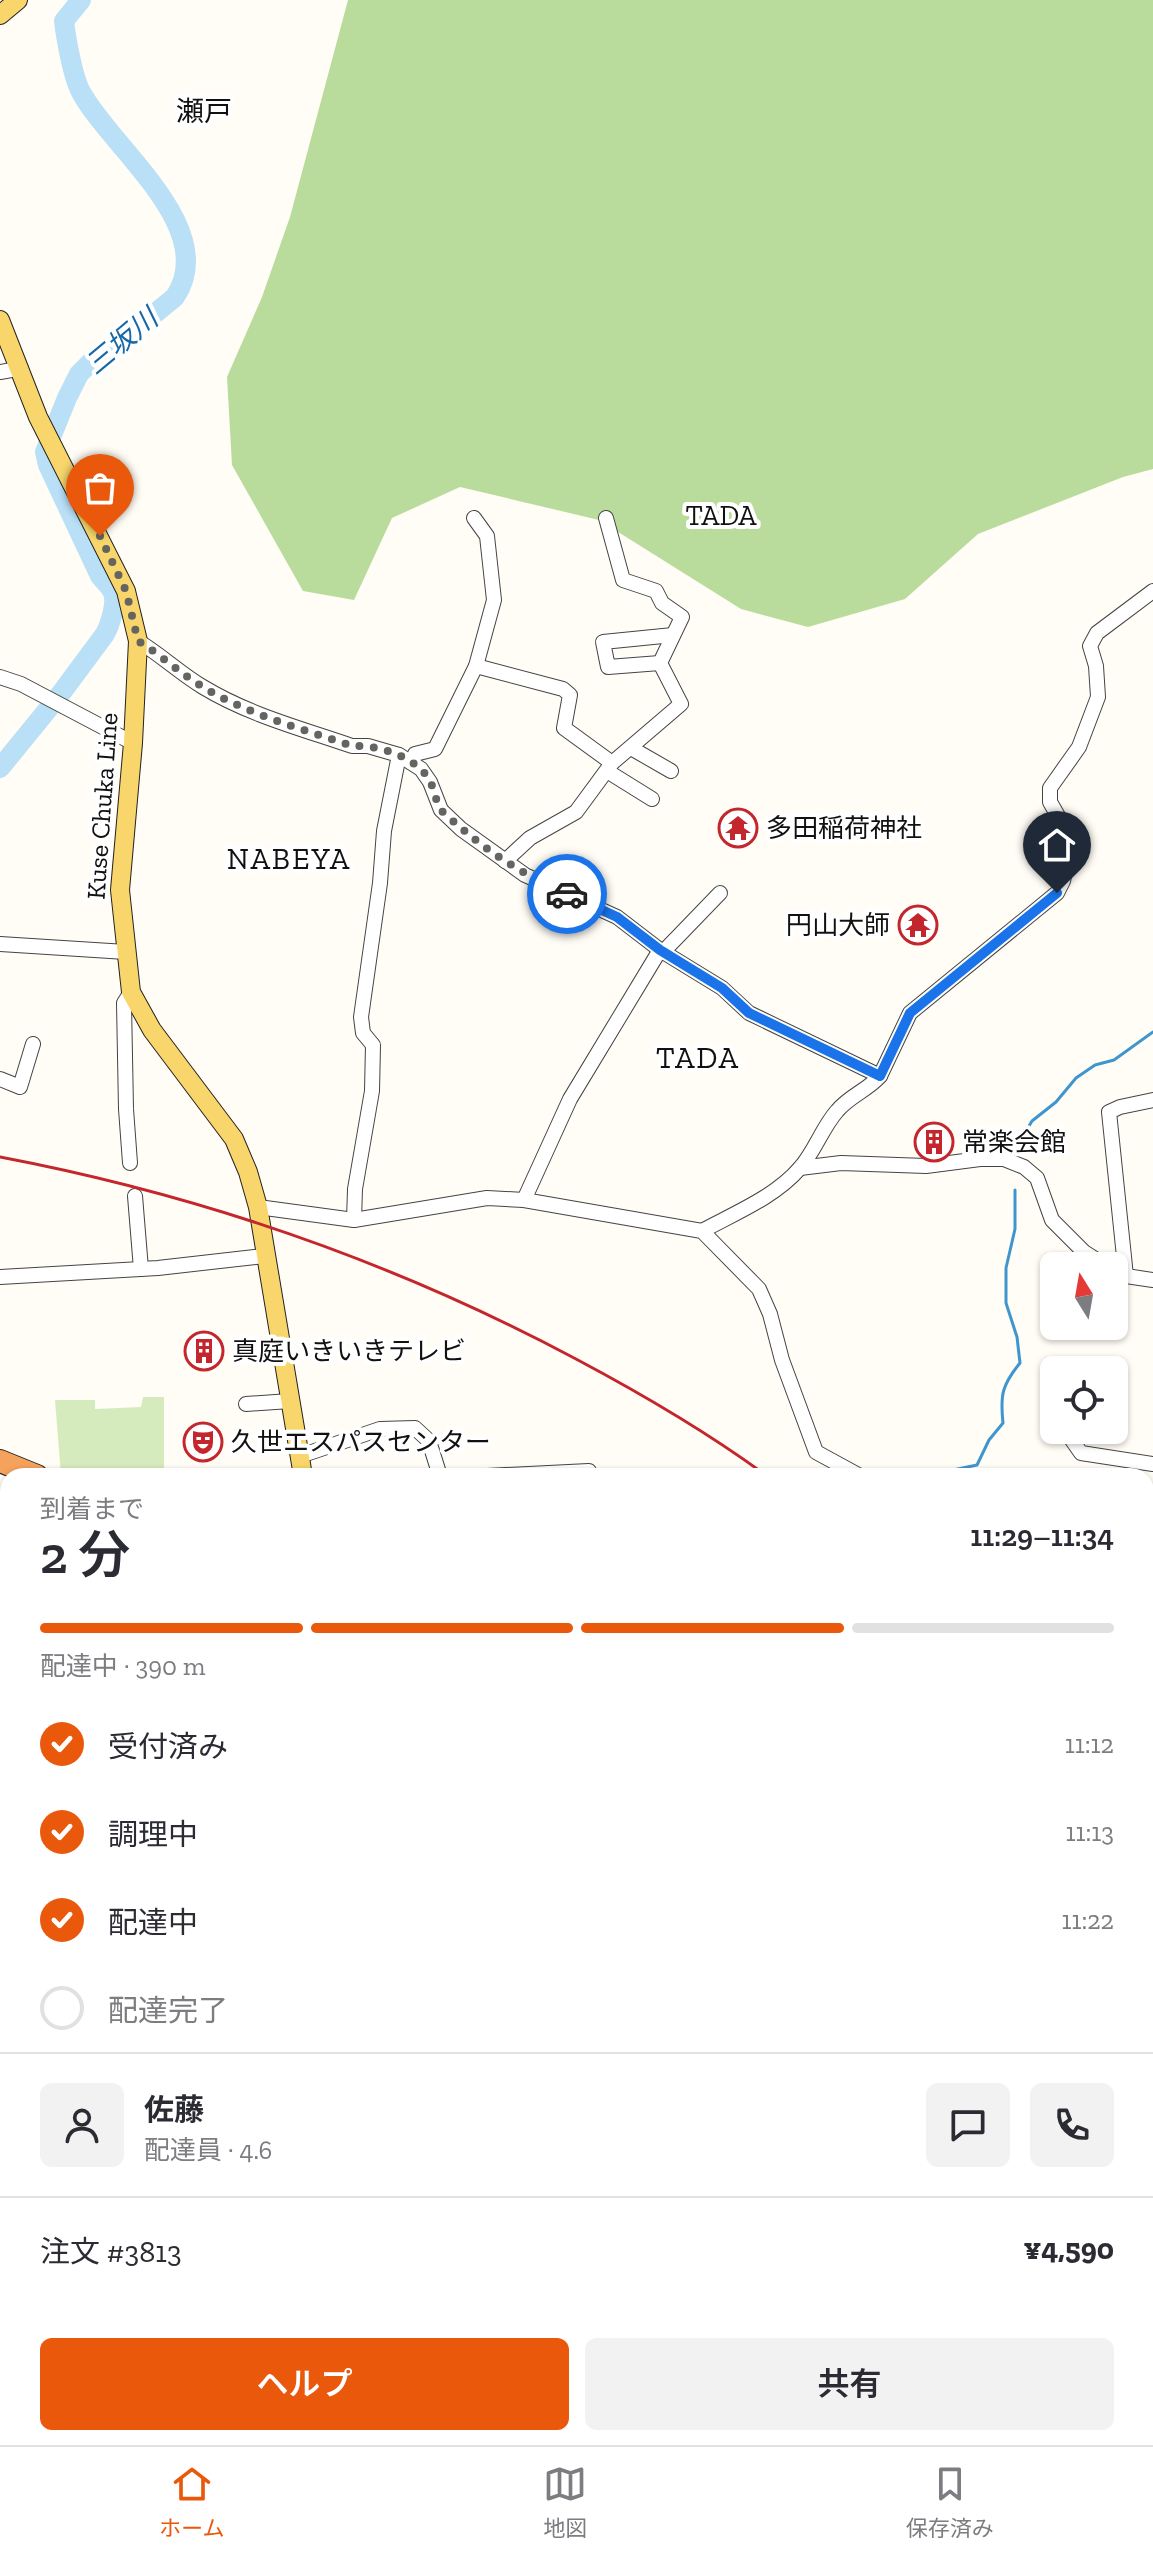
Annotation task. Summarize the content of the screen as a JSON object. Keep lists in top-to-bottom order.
{
  "streets": {
    "main road": ["Kuse Chuka Line"]
  },
  "districts": [
    "瀬戸",
    "TADA",
    "NABEYA",
    "TADA"
  ],
  "water": ["三坂川"],
  "places": {
    "temple": ["多田稲荷神社", "円山大師"],
    "building": ["常楽会館", "真庭いきいきテレビ"],
    "theatre": ["久世エスパスセンター"]
  },
  "north": "top",
  "page": {
    "heading": ["2 分", "到着まで", "11:29–11:34"],
    "panel": [
      "佐藤",
      "配達員 · 4.6",
      "注文 #3813",
      "¥4,590"
    ],
    "bar": "配達中 · 390 m",
    "list": [
      ["受付済み", "11:12"],
      ["調理中", "11:13"],
      ["配達中", "11:22"],
      "配達完了"
    ],
    "buttons": ["ヘルプ", "共有"],
    "tabs": ["ホーム", "地図", "保存済み"]
  }
}
